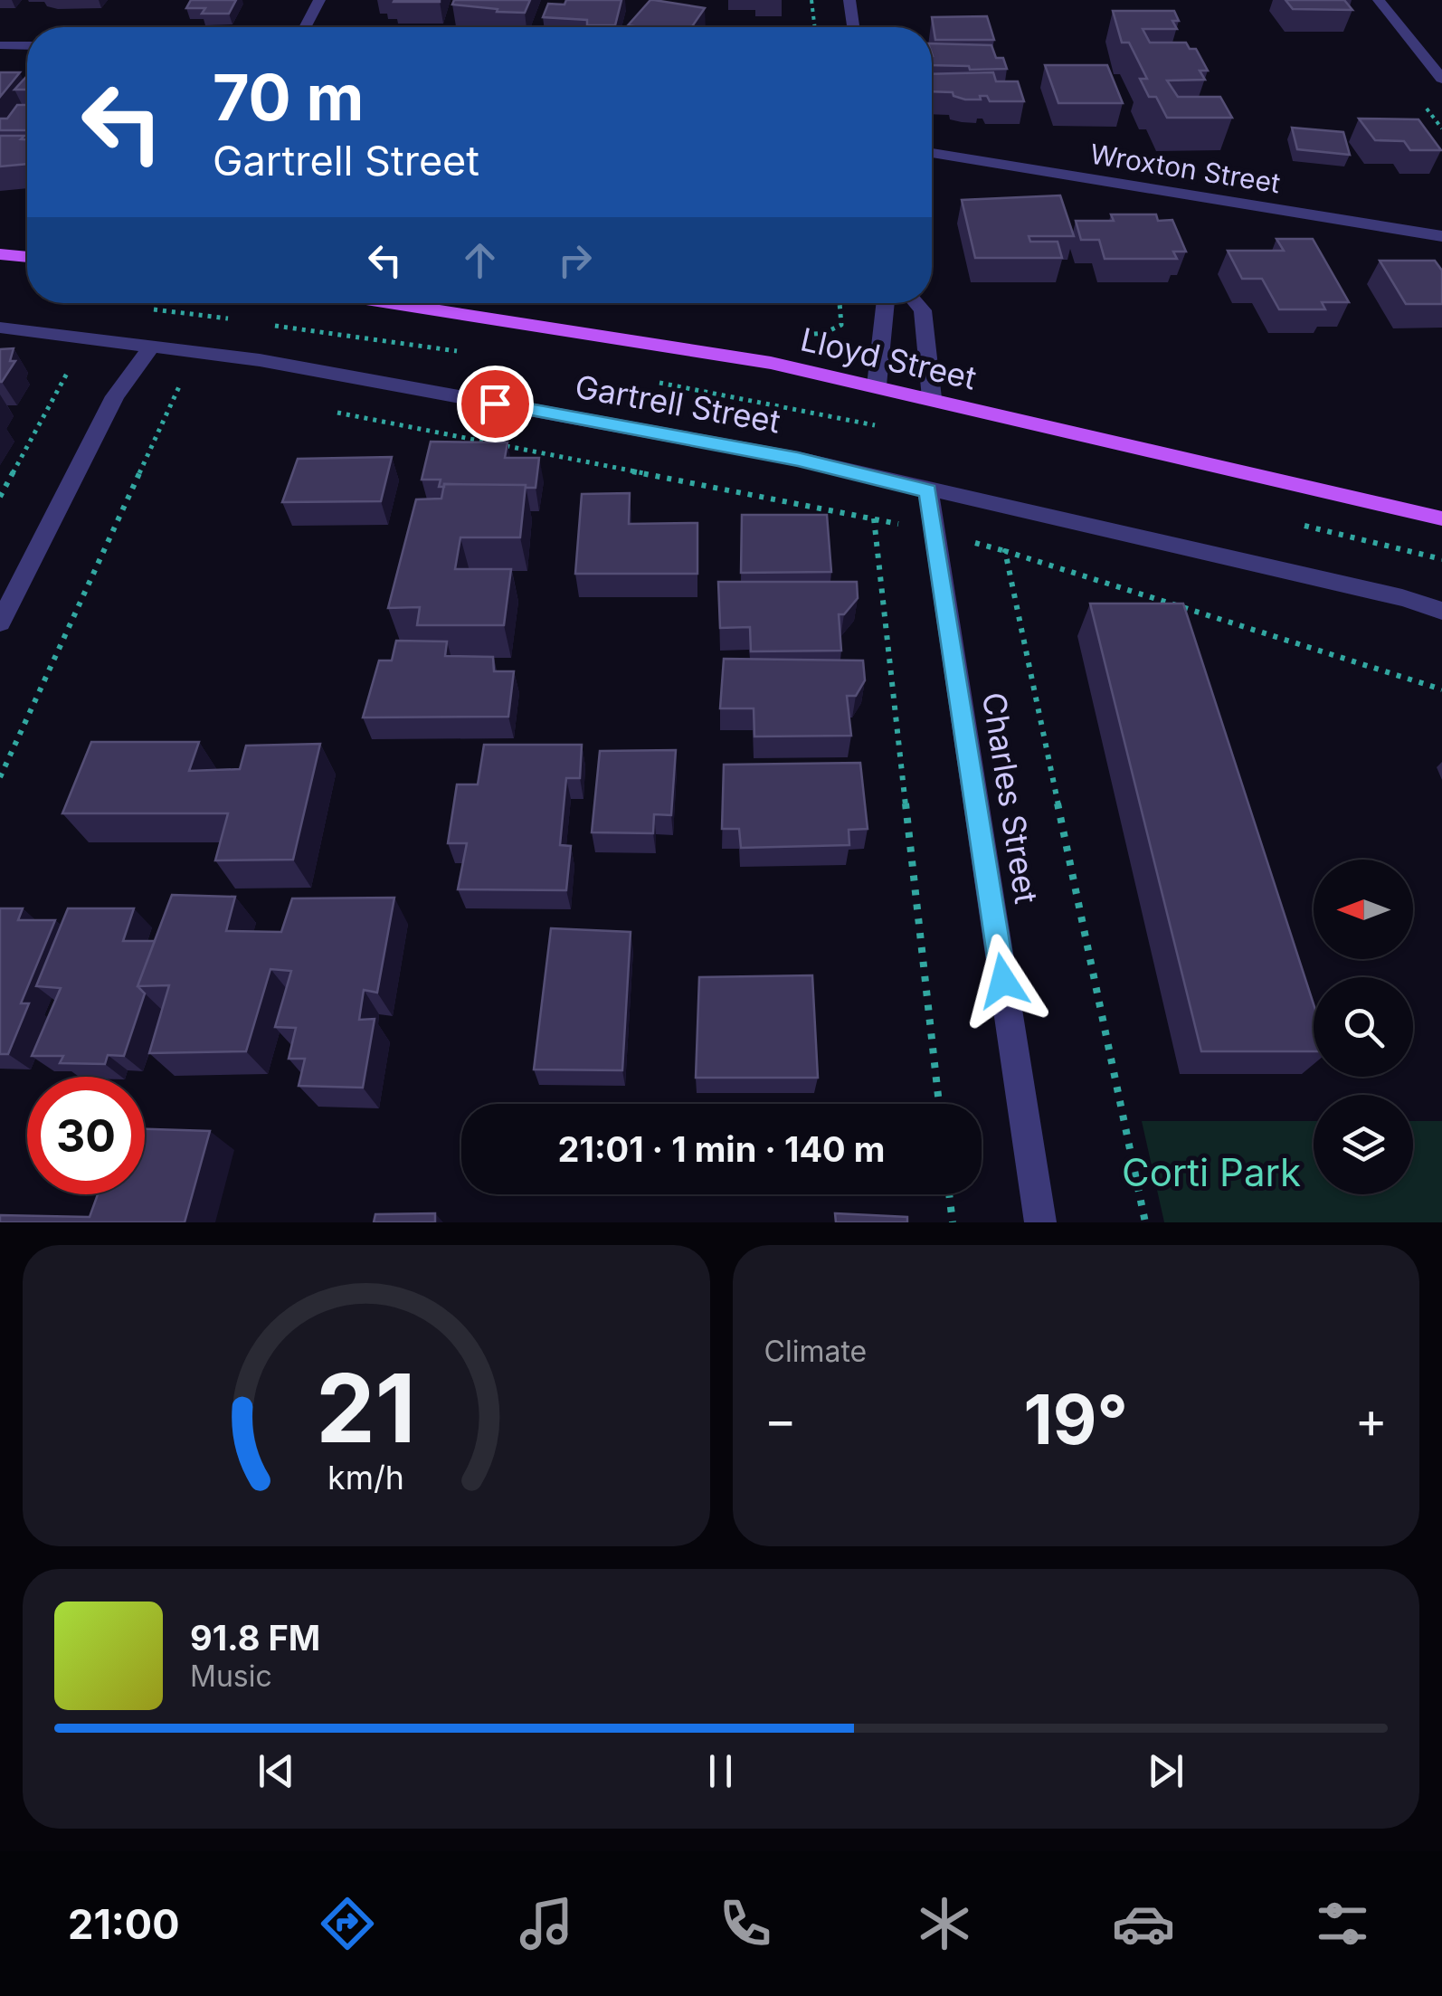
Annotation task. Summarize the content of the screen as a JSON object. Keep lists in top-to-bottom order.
{
  "streets": {
    "main road": ["Lloyd Street"],
    "street": ["Wroxton Street", "Gartrell Street", "Charles Street"]
  },
  "crossings": [
    ["Gartrell Street", "Charles Street"]
  ],
  "parks": ["Corti Park"],
  "north": "left",
  "page": {
    "turn": ["70 m", "Gartrell Street"],
    "limit": "30",
    "trip": "21:01 · 1 min · 140 m",
    "tile": "Climate",
    "heat": ["−", "19°", "+"],
    "song": ["91.8 FM", "Music"],
    "tabs": "21:00",
    "gauge": ["21", "km/h"]
  }
}
